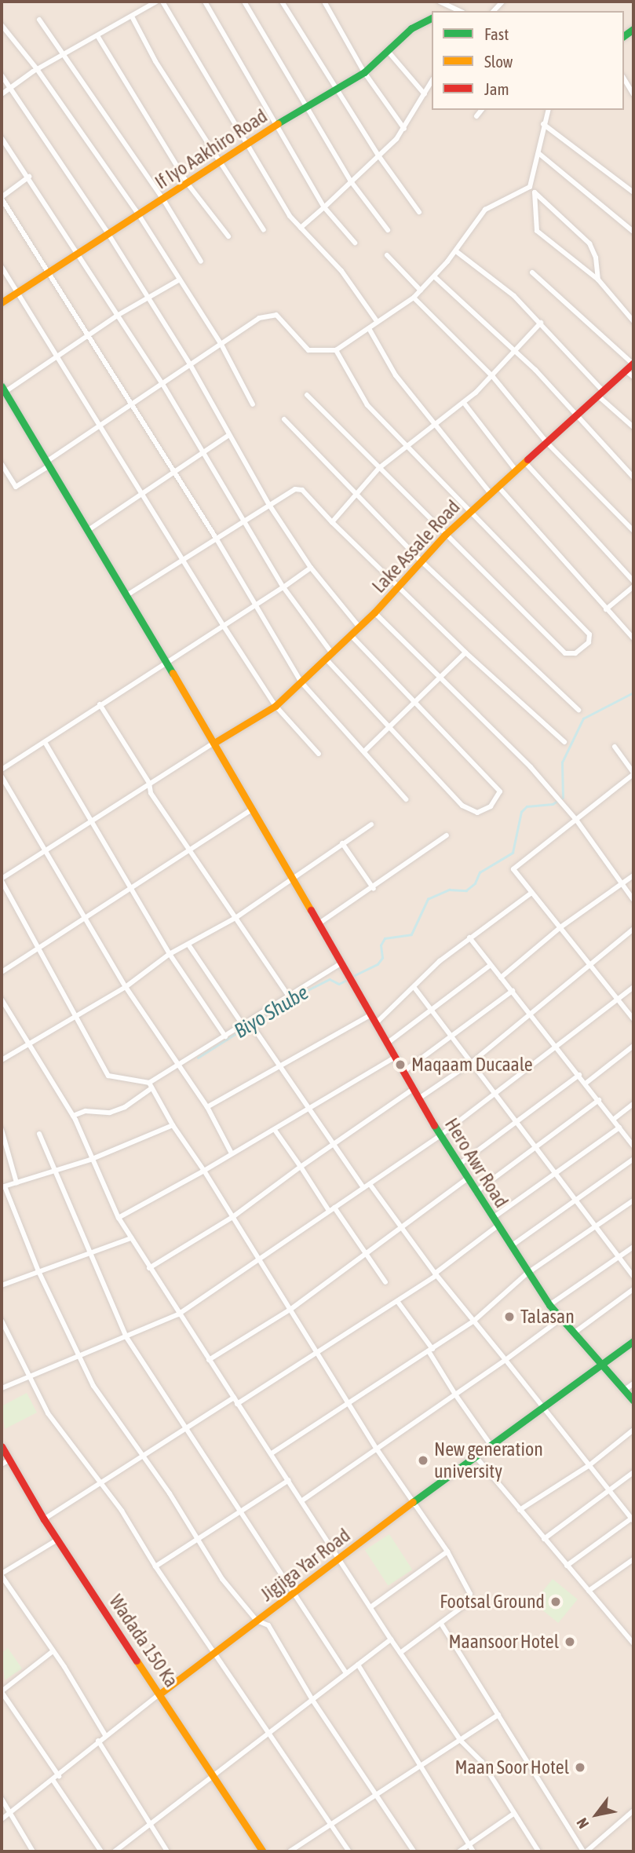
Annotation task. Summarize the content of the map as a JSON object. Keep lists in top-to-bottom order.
{
  "streets": {
    "street": [
      "If Iyo Aakhiro Road",
      "Lake Assale Road",
      "Hero Awr Road",
      "Jigjiga Yar Road",
      "Wadada 150 Ka"
    ]
  },
  "crossings": [
    ["Lake Assale Road", "Hero Awr Road"],
    ["Hero Awr Road", "Jigjiga Yar Road"],
    ["Jigjiga Yar Road", "Wadada 150 Ka"]
  ],
  "water": ["Biyo Shube"],
  "places": [
    "Maqaam Ducaale",
    "Talasan",
    "New generation university",
    "Footsal Ground",
    "Maansoor Hotel",
    "Maan Soor Hotel"
  ],
  "legend": ["Fast", "Slow", "Jam"],
  "north": "bottom left"
}
